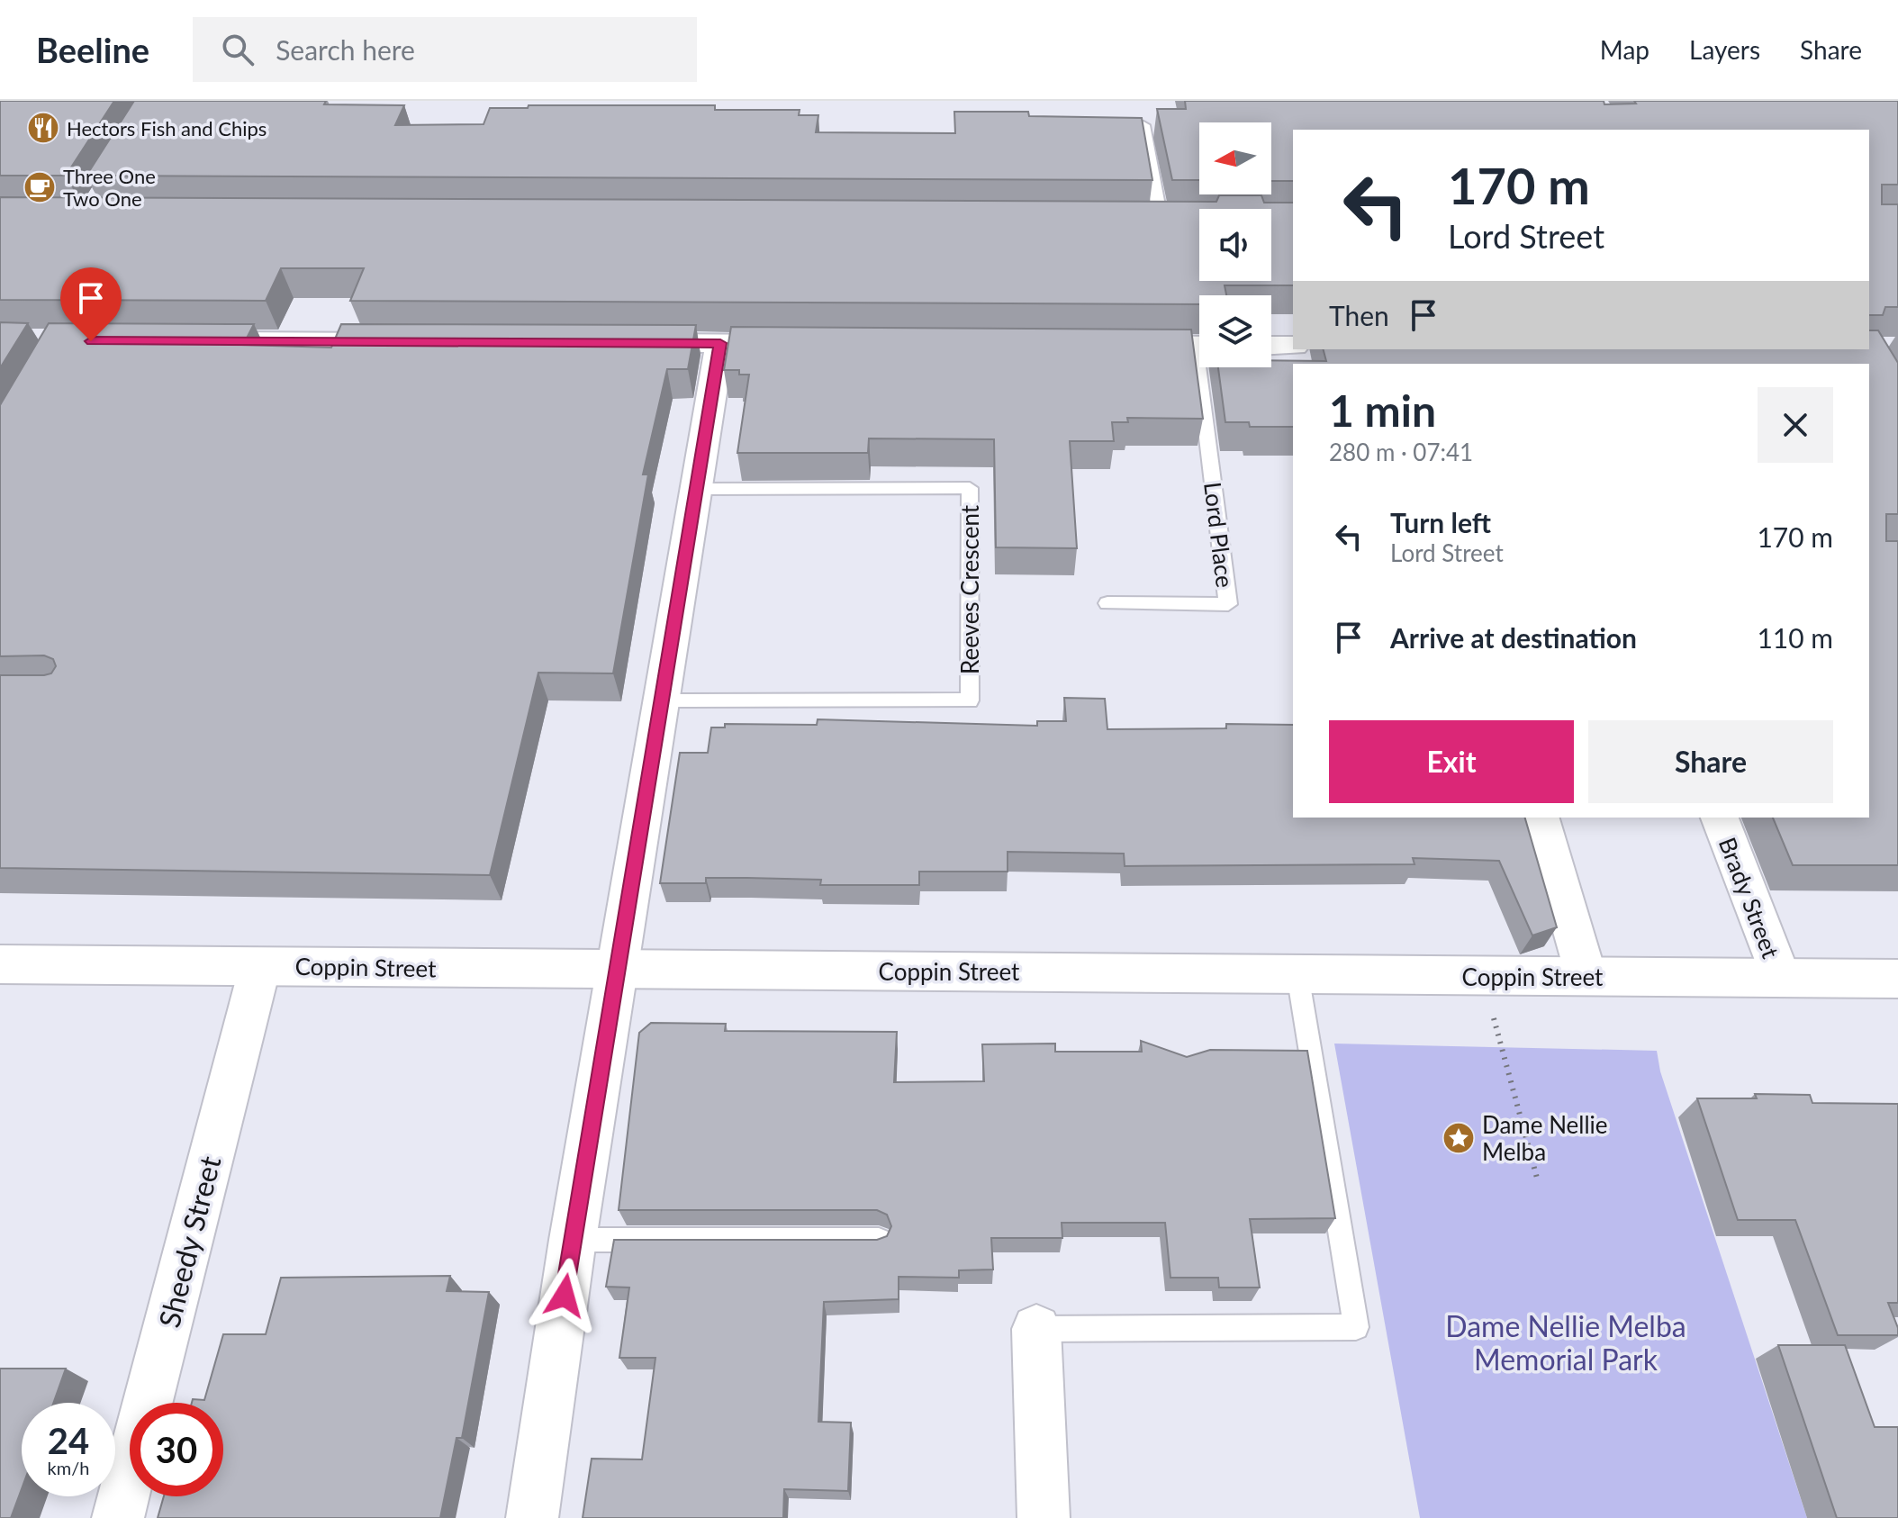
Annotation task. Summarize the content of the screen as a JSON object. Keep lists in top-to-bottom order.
{
  "streets": {
    "street": ["Brady Street", "Coppin Street", "Sheedy Street"],
    "lane": ["Lord Place", "Reeves Crescent"]
  },
  "crossings": [
    ["Brady Street", "Coppin Street"],
    ["Coppin Street", "Sheedy Street"]
  ],
  "parks": ["Dame Nellie Melba Memorial Park"],
  "places": {
    "restaurant": ["Hectors Fish and Chips"],
    "cafe": ["Three One Two One"],
    "place": ["Dame Nellie Melba"]
  },
  "north": "left",
  "page": {
    "header": "Beeline",
    "search": "Search here",
    "nav": ["Map", "Layers", "Share"],
    "turn": ["170 m", "Lord Street"],
    "then": "Then",
    "heading": ["1 min", "280 m · 07:41"],
    "list": [
      {
        "name": "Turn left",
        "note": "Lord Street",
        "value": "170 m"
      },
      {
        "name": "Arrive at destination",
        "value": "110 m"
      }
    ],
    "buttons": ["Exit", "Share"],
    "speed": "24 km/h",
    "limit": "30"
  }
}
